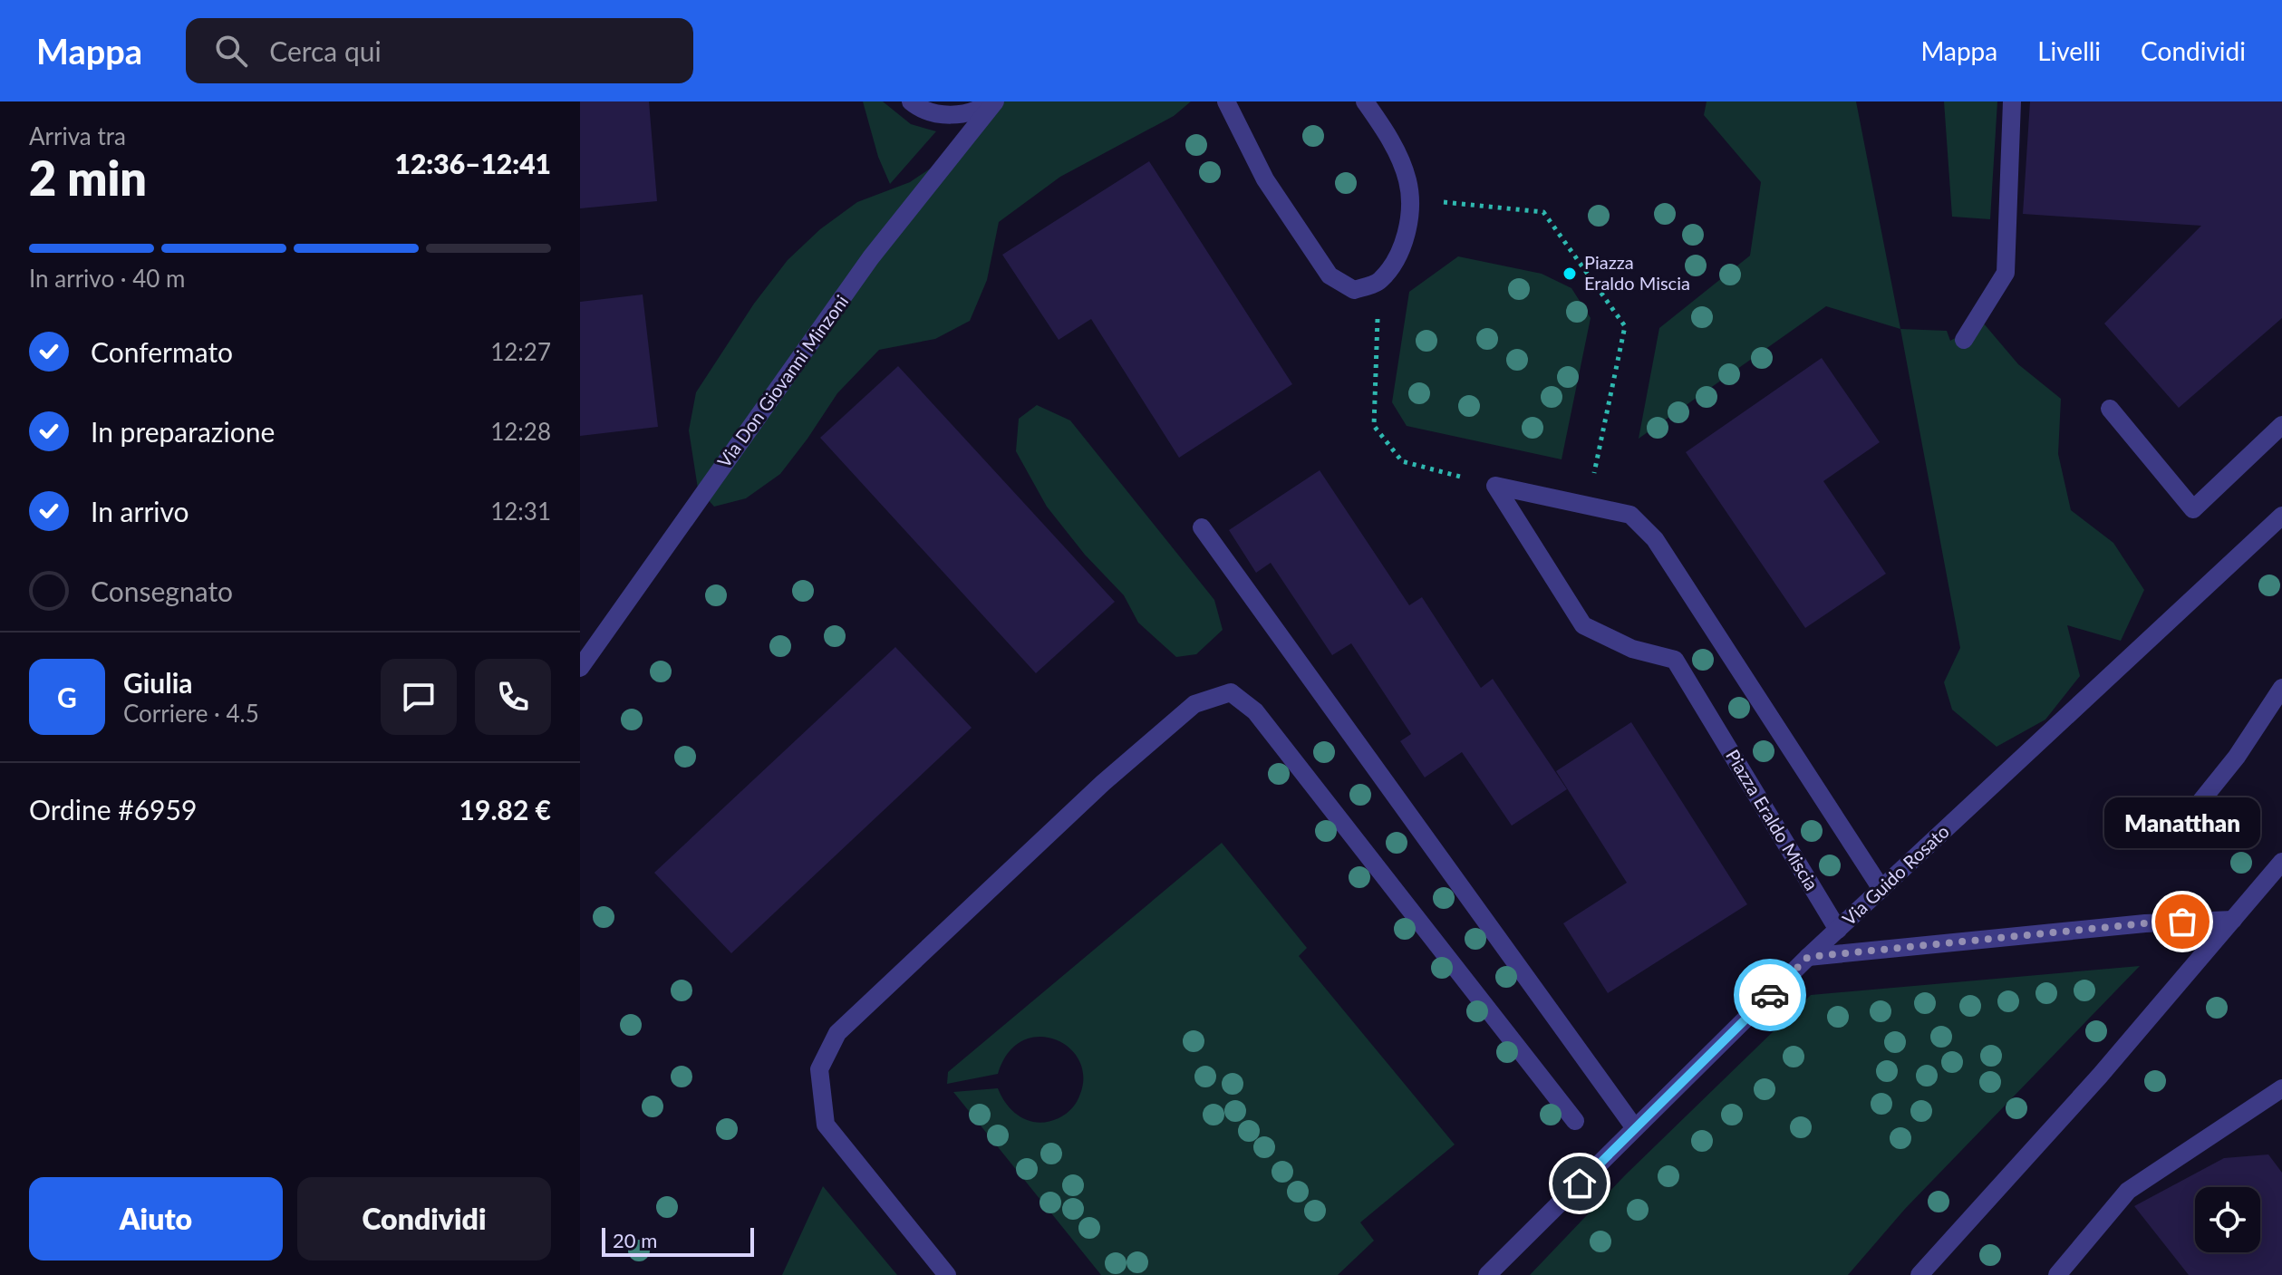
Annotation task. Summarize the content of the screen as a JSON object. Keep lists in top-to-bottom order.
{
  "streets": {
    "street": ["Via Don Giovanni Minzoni", "Piazza Eraldo Miscia", "Via Guido Rosato"]
  },
  "crossings": [
    ["Piazza Eraldo Miscia", "Via Guido Rosato"]
  ],
  "places": ["Piazza Eraldo Miscia", "Manatthan"],
  "scale_bar": "20 m",
  "page": {
    "header": "Mappa",
    "search": "Cerca qui",
    "nav": ["Mappa", "Livelli", "Condividi"],
    "heading": ["2 min", "Arriva tra", "12:36–12:41"],
    "panel": [
      "Giulia",
      "Corriere · 4.5",
      "Ordine #6959",
      "19.82 €"
    ],
    "bar": "In arrivo · 40 m",
    "list": [
      ["Confermato", "12:27"],
      ["In preparazione", "12:28"],
      ["In arrivo", "12:31"],
      "Consegnato"
    ],
    "round": "G",
    "bubble": "Manatthan",
    "buttons": ["Aiuto", "Condividi"],
    "scale": "20 m"
  }
}
